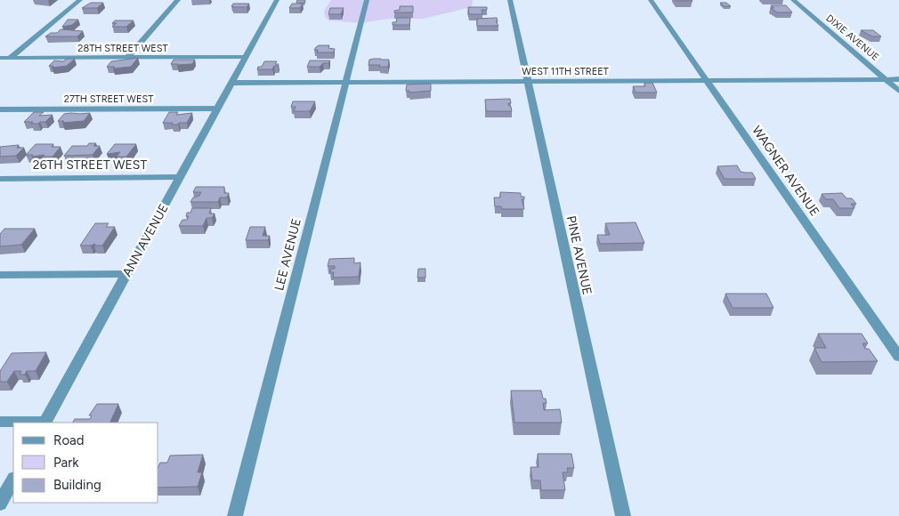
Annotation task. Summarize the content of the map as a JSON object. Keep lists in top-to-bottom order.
{
  "streets": {
    "street": [
      "DIXIE AVENUE",
      "28TH STREET WEST",
      "WEST 11TH STREET",
      "27TH STREET WEST",
      "26TH STREET WEST",
      "WAGNER AVENUE",
      "ANN AVENUE",
      "LEE AVENUE",
      "PINE AVENUE"
    ]
  },
  "crossings": [
    ["DIXIE AVENUE", "WEST 11TH STREET"],
    ["28TH STREET WEST", "ANN AVENUE"],
    ["WEST 11TH STREET", "WAGNER AVENUE"],
    ["WEST 11TH STREET", "ANN AVENUE"],
    ["WEST 11TH STREET", "LEE AVENUE"],
    ["WEST 11TH STREET", "PINE AVENUE"],
    ["27TH STREET WEST", "ANN AVENUE"],
    ["26TH STREET WEST", "ANN AVENUE"]
  ],
  "legend": ["Road", "Park", "Building"]
}
